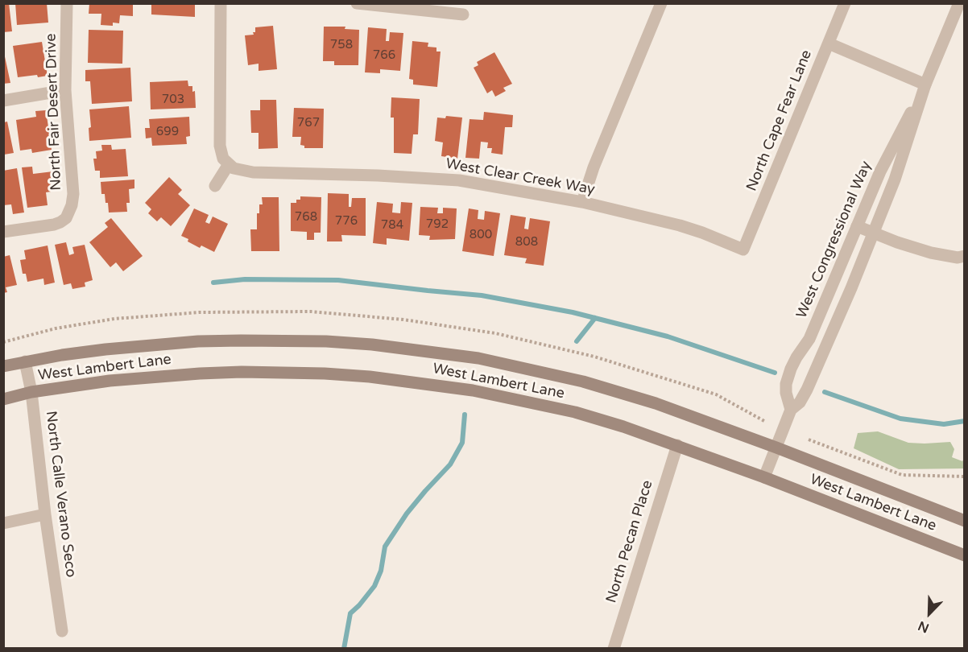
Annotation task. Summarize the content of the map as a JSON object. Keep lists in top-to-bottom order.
{
  "streets": {
    "main road": ["West Lambert Lane"],
    "street": [
      "North Fair Desert Drive",
      "North Cape Fear Lane",
      "West Clear Creek Way",
      "West Congressional Way",
      "North Calle Verano Seco",
      "North Pecan Place"
    ]
  },
  "crossings": [
    ["North Cape Fear Lane", "West Clear Creek Way"],
    ["West Congressional Way", "West Lambert Lane"],
    ["West Lambert Lane", "North Calle Verano Seco"],
    ["West Lambert Lane", "North Pecan Place"]
  ],
  "house_numbers": [
    "758",
    "766",
    "703",
    "767",
    "699",
    "768",
    "776",
    "792",
    "784",
    "800",
    "808"
  ],
  "north": "bottom left"
}
